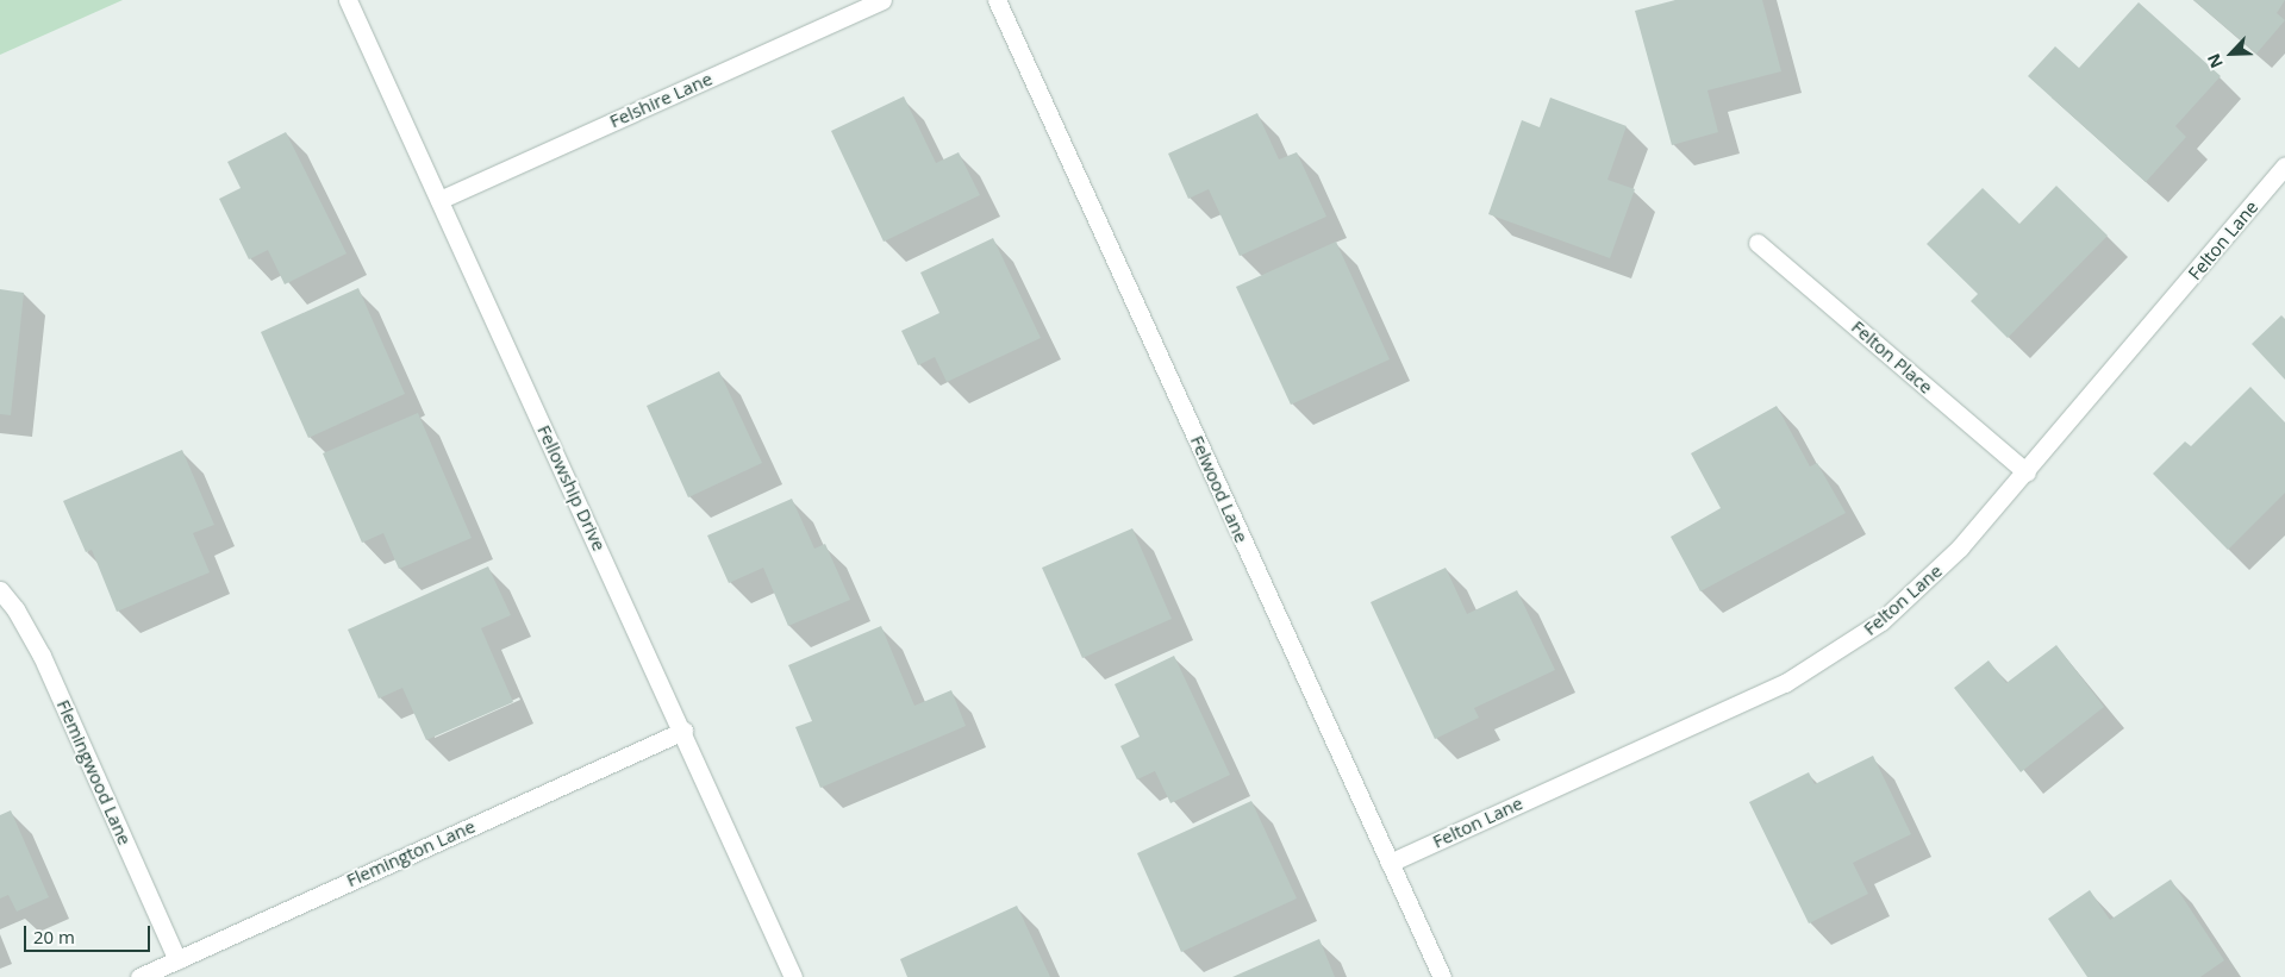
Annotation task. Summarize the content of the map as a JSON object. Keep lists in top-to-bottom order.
{
  "streets": {
    "street": [
      "Felshire Lane",
      "Felton Lane",
      "Felton Place",
      "Fellowship Drive",
      "Felwood Lane",
      "Flemingwood Lane",
      "Flemington Lane"
    ]
  },
  "crossings": [
    ["Felshire Lane", "Fellowship Drive"],
    ["Felton Lane", "Felton Place"],
    ["Felton Lane", "Felwood Lane"],
    ["Fellowship Drive", "Flemington Lane"],
    ["Flemingwood Lane", "Flemington Lane"]
  ],
  "scale_bar": "20 m",
  "north": "bottom left"
}
